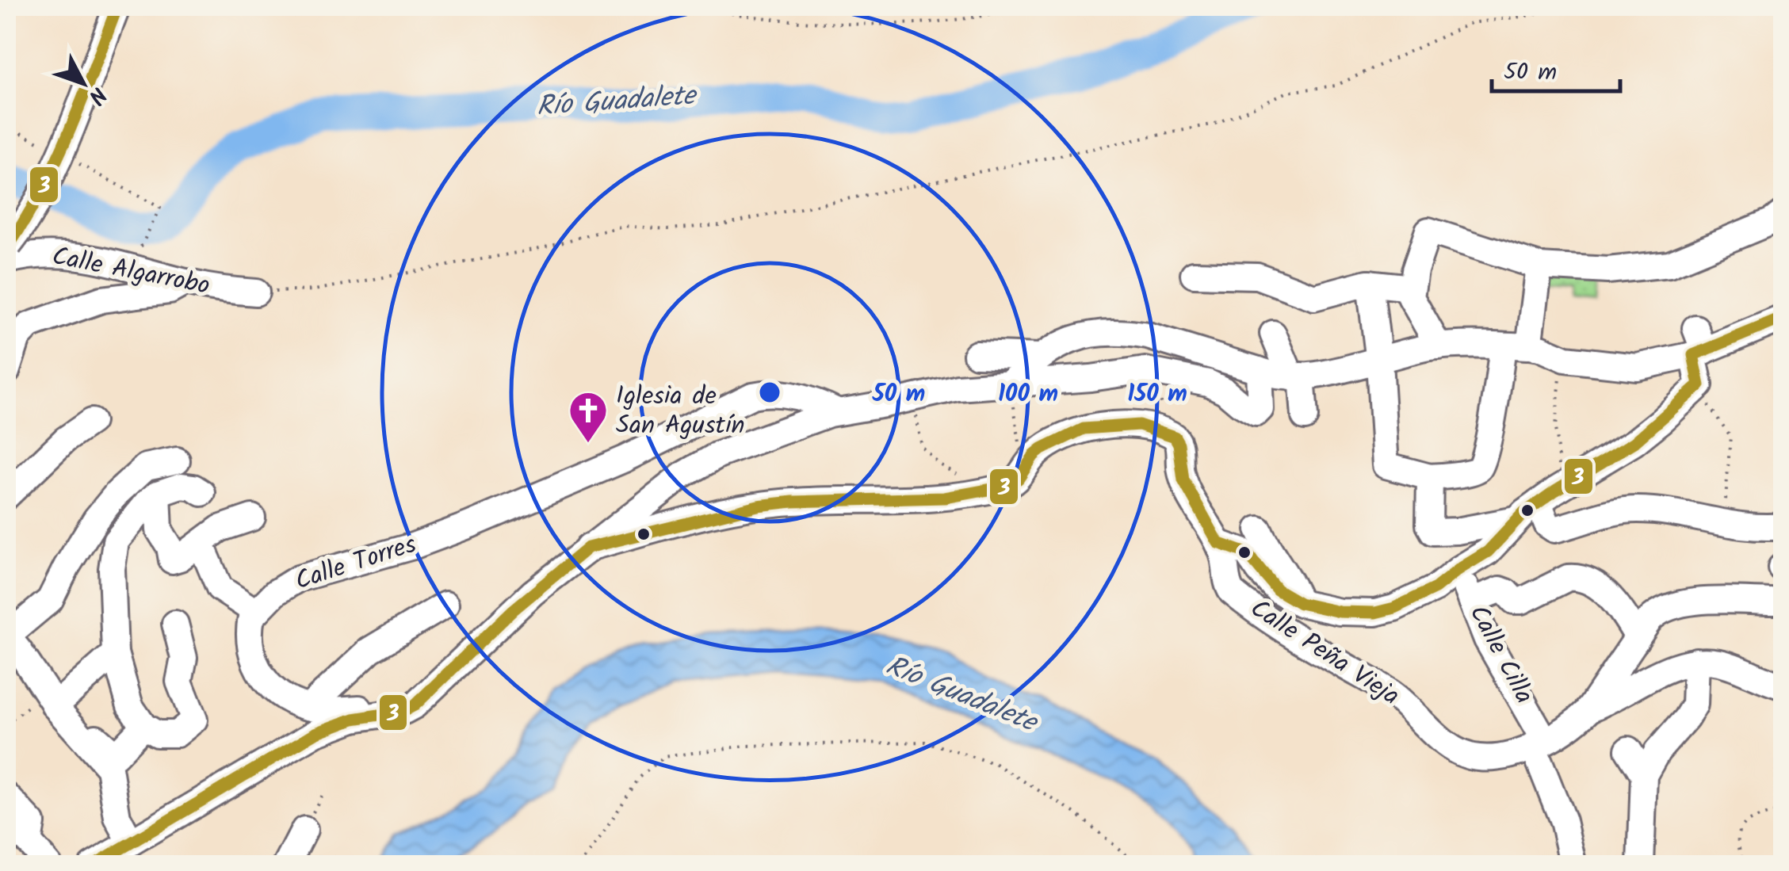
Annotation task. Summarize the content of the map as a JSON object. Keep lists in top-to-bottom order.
{
  "streets": {
    "street": [
      "Calle Algarrobo",
      "Calle Torres",
      "Calle Peña Vieja",
      "Calle Cilla"
    ]
  },
  "crossings": [
    ["Calle Peña Vieja", "Calle Cilla"]
  ],
  "water": ["Río Guadalete"],
  "places": {
    "church": ["Iglesia de San Agustín"]
  },
  "lines": ["transit line 3"],
  "scale_bar": "50 m",
  "north": "bottom right",
  "rings": ["50 m", "100 m", "150 m"]
}
